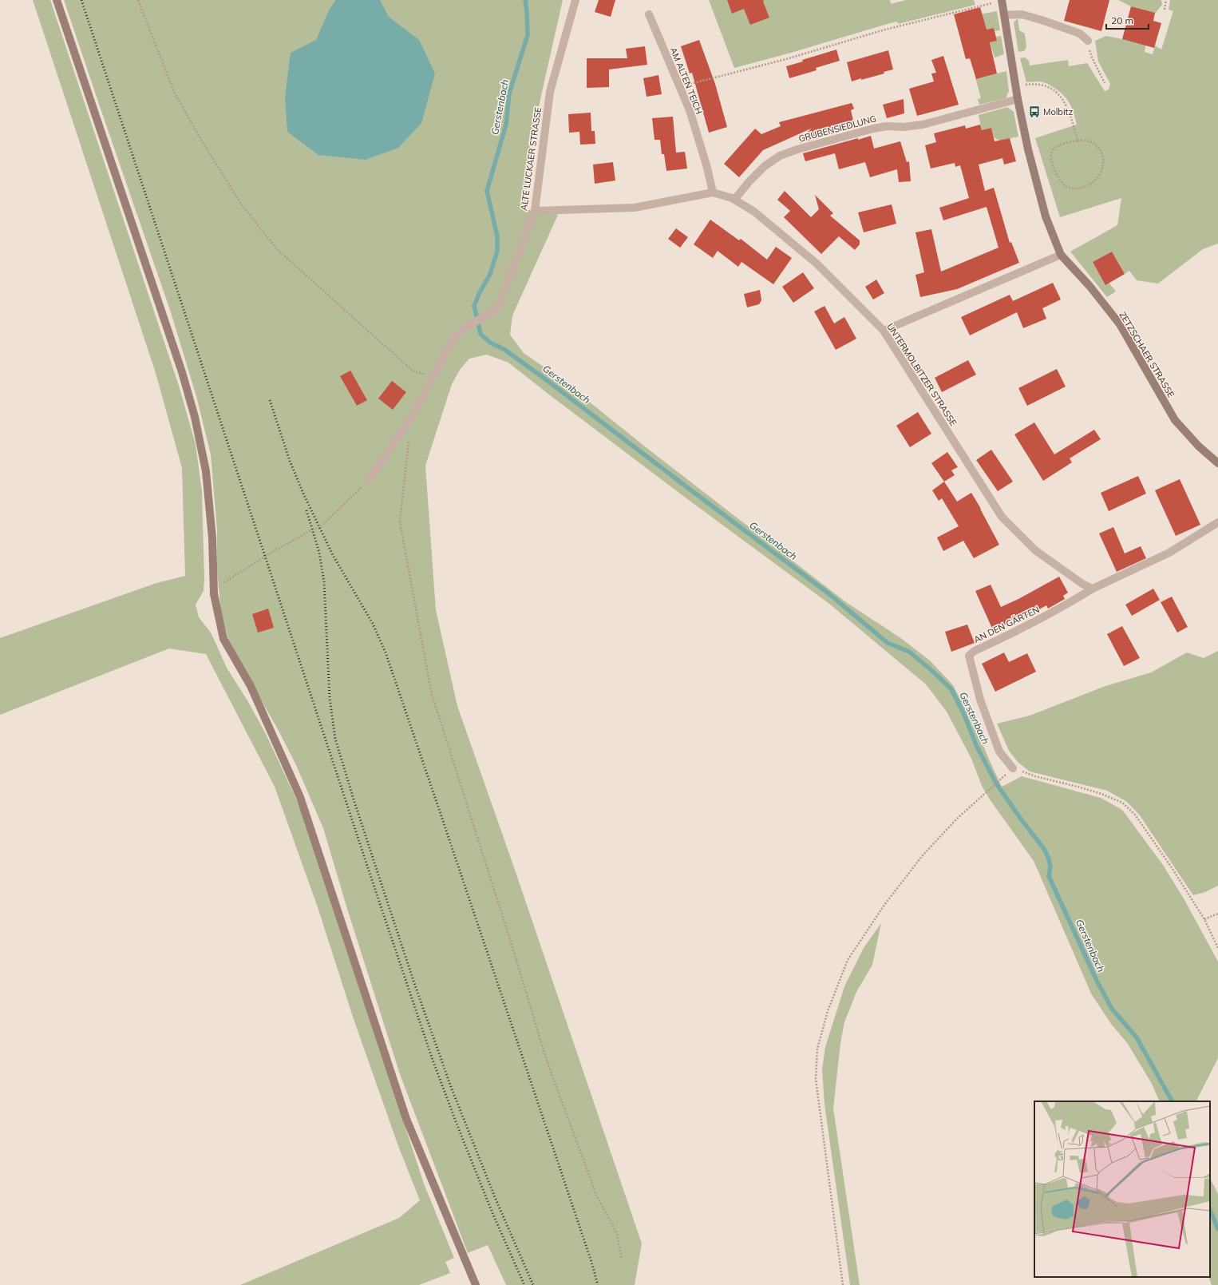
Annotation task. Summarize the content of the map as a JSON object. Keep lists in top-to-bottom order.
{
  "streets": {
    "street": [
      "AM ALTEN TEICH",
      "GRUBENSIEDLUNG",
      "ALTE LUCKAER STRASSE",
      "ZETZSCHAER STRASSE",
      "UNTERMOLBITZER STRASSE",
      "AN DEN GÄRTEN"
    ]
  },
  "crossings": [
    ["AM ALTEN TEICH", "UNTERMOLBITZER STRASSE"],
    ["GRUBENSIEDLUNG", "ZETZSCHAER STRASSE"],
    ["GRUBENSIEDLUNG", "UNTERMOLBITZER STRASSE"],
    ["ALTE LUCKAER STRASSE", "UNTERMOLBITZER STRASSE"],
    ["UNTERMOLBITZER STRASSE", "AN DEN GÄRTEN"]
  ],
  "water": ["Gerstenbach"],
  "places": {
    "bus stop": ["Molbitz"]
  },
  "scale_bar": "20 m"
}
